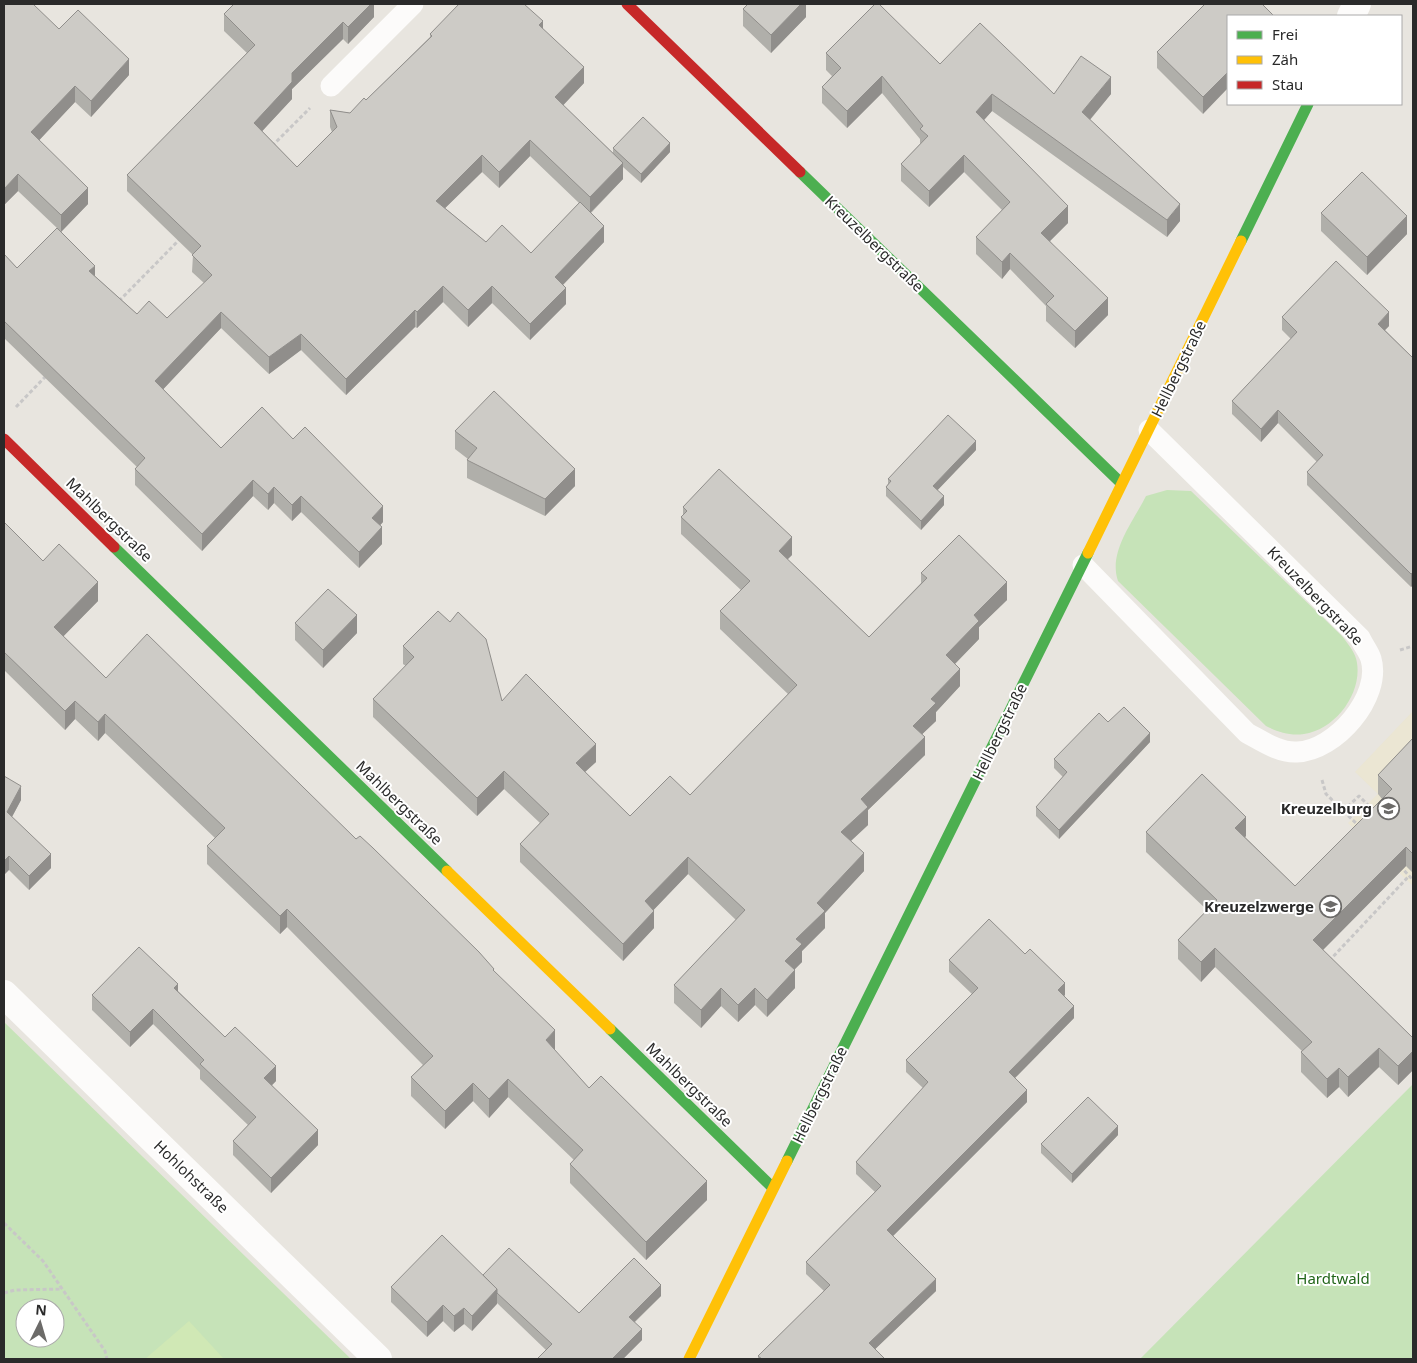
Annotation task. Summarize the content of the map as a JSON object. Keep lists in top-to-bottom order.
{
  "streets": {
    "street": [
      "Kreuzelbergstraße",
      "Hellbergstraße",
      "Mahlbergstraße",
      "Hohlohstraße"
    ]
  },
  "crossings": [
    ["Kreuzelbergstraße", "Hellbergstraße"],
    ["Hellbergstraße", "Mahlbergstraße"]
  ],
  "parks": ["Hardtwald"],
  "places": {
    "school or university": ["Kreuzelburg", "Kreuzelzwerge"]
  },
  "legend": ["Frei", "Zäh", "Stau"],
  "north": "top"
}
